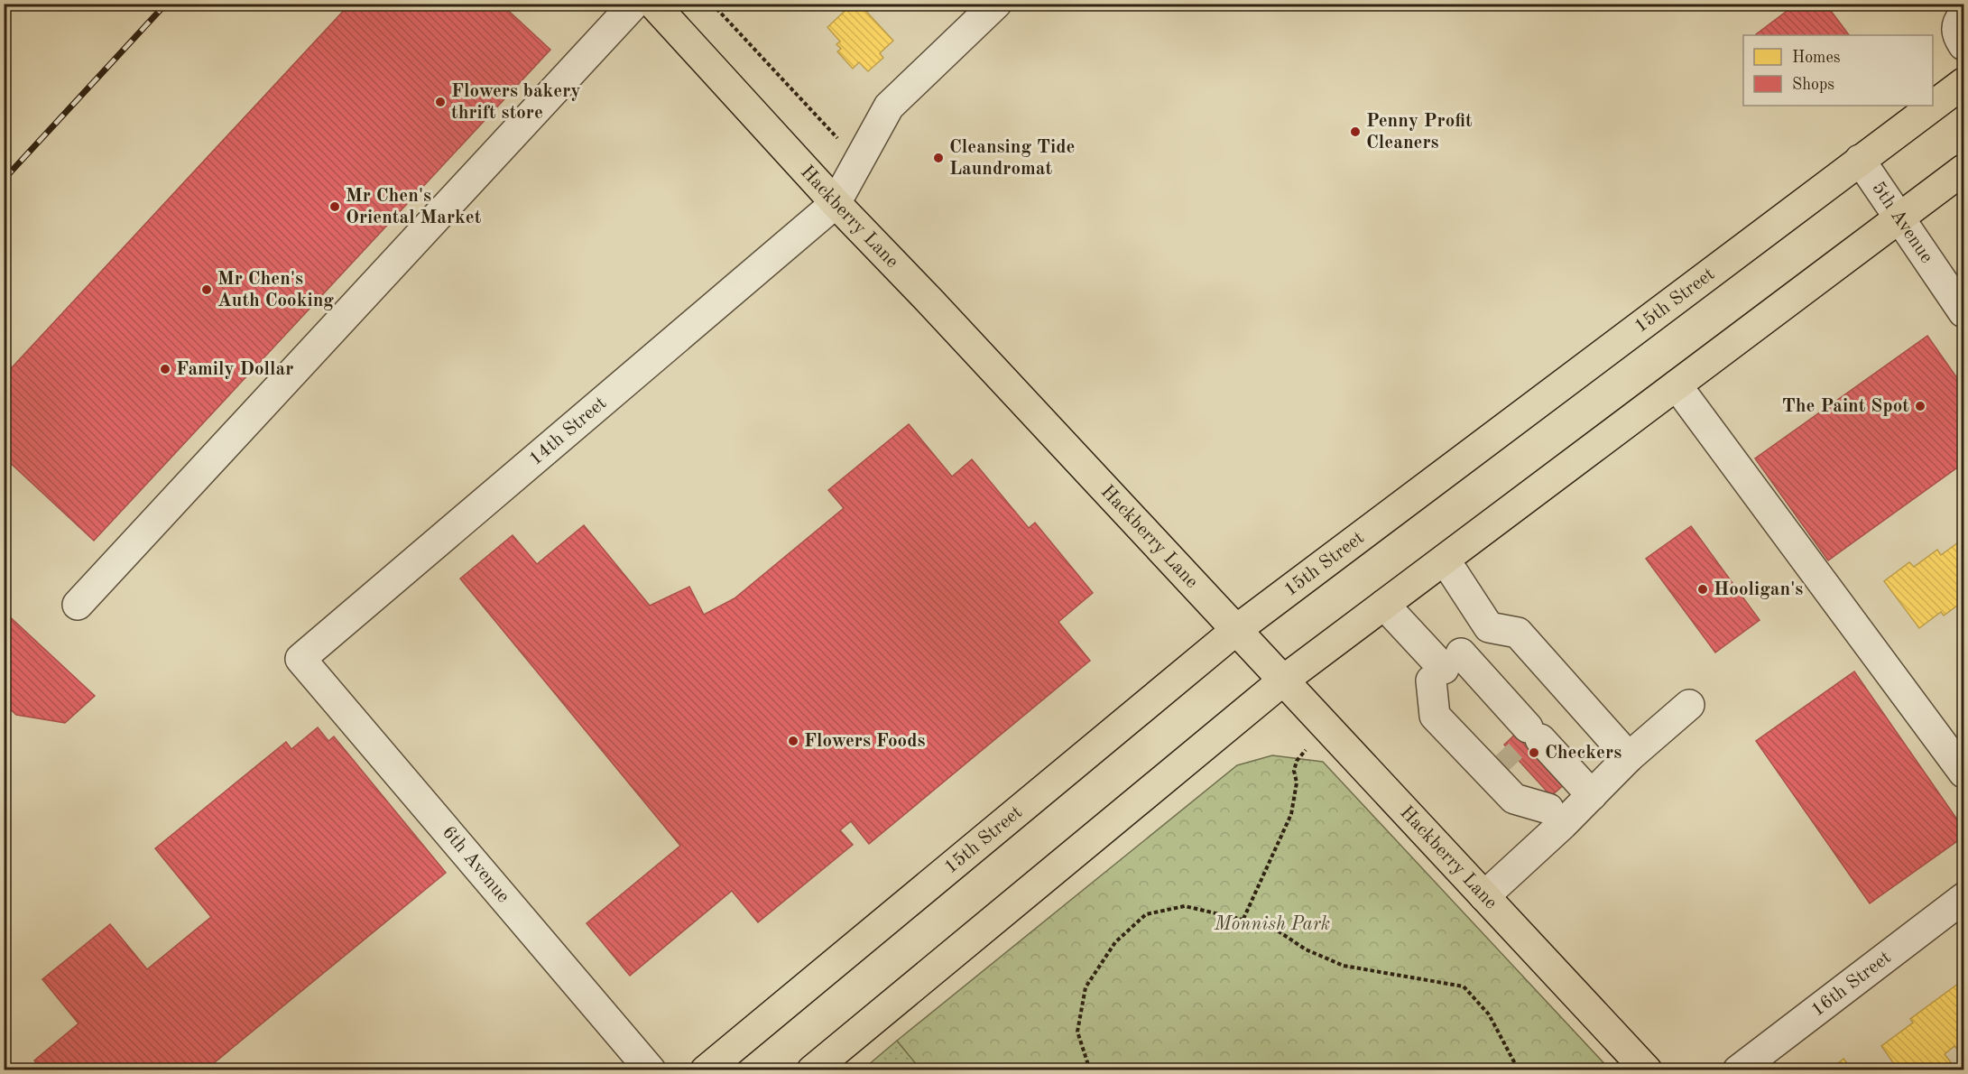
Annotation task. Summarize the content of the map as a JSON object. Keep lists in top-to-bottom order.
{
  "streets": {
    "main road": ["Hackberry Lane", "15th Street"],
    "street": [
      "5th Avenue",
      "14th Street",
      "6th Avenue",
      "16th Street"
    ]
  },
  "crossings": [
    ["Hackberry Lane", "15th Street"],
    ["Hackberry Lane", "14th Street"],
    ["5th Avenue", "15th Street"],
    ["14th Street", "6th Avenue"]
  ],
  "parks": ["Monnish Park"],
  "places": [
    "Flowers bakery thrift store",
    "Penny Profit Cleaners",
    "Cleansing Tide Laundromat",
    "Mr Chen's Oriental Market",
    "Mr Chen's Auth Cooking",
    "Family Dollar",
    "The Paint Spot",
    "Hooligan's",
    "Flowers Foods",
    "Checkers"
  ],
  "legend": ["Homes", "Shops"]
}
